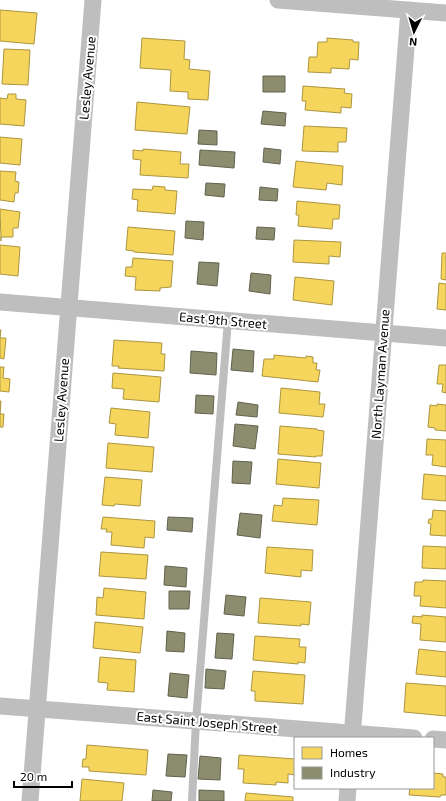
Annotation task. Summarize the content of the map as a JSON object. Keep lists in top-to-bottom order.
{
  "streets": {
    "street": [
      "Lesley Avenue",
      "East 9th Street",
      "North Layman Avenue",
      "East Saint Joseph Street"
    ]
  },
  "crossings": [
    ["Lesley Avenue", "East 9th Street"],
    ["Lesley Avenue", "East Saint Joseph Street"],
    ["East 9th Street", "North Layman Avenue"],
    ["North Layman Avenue", "East Saint Joseph Street"]
  ],
  "legend": ["Homes", "Industry"],
  "scale_bar": "20 m",
  "north": "bottom"
}
